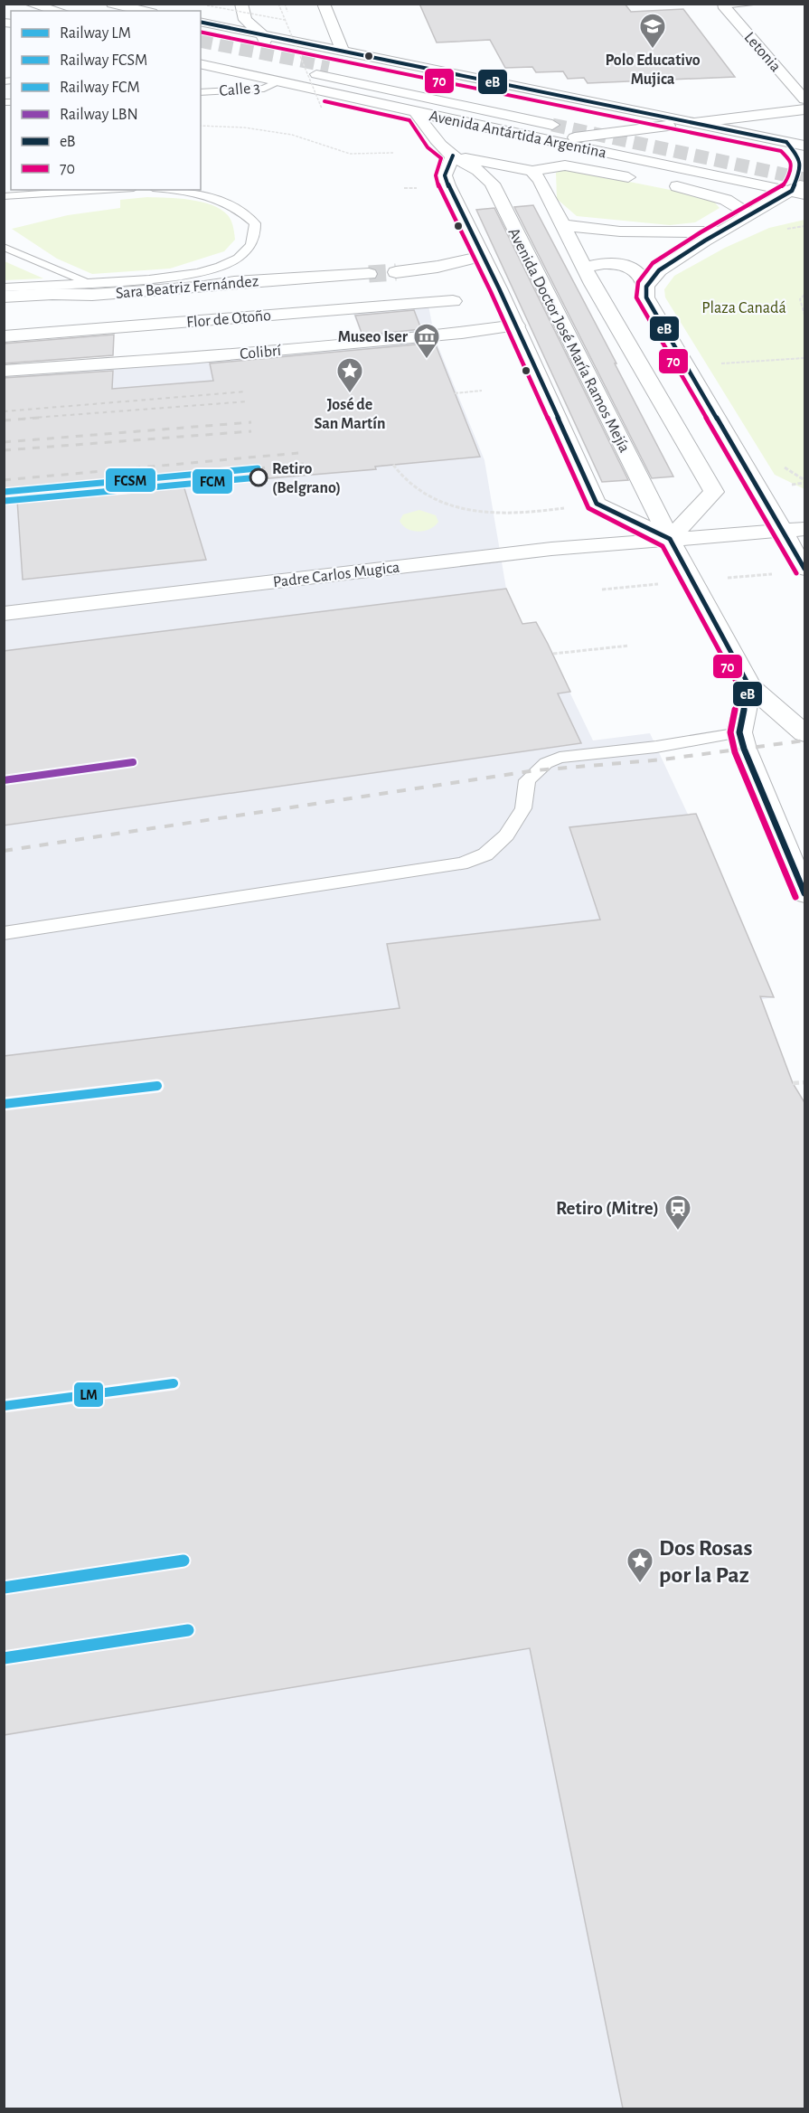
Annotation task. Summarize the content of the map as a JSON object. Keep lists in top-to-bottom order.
{
  "streets": {
    "main road": [
      "Letonia",
      "Avenida Antártida Argentina",
      "Sara Beatriz Fernández",
      "Flor de Otoño",
      "Avenida Doctor José María Ramos Mejía",
      "Colibrí",
      "Padre Carlos Mugica"
    ],
    "lane": ["Calle 3"]
  },
  "crossings": [
    ["Calle 3", "Avenida Antártida Argentina"],
    ["Avenida Antártida Argentina", "Avenida Doctor José María Ramos Mejía"],
    ["Avenida Doctor José María Ramos Mejía", "Padre Carlos Mugica"]
  ],
  "parks": ["Plaza Canadá"],
  "places": {
    "school or university": ["Polo Educativo Mujica"],
    "museum": ["Museo Iser"],
    "place": ["José de San Martín", "Dos Rosas por la Paz"],
    "other": ["Retiro (Belgrano)"],
    "station": ["Retiro (Mitre)"]
  },
  "lines": [
    "transit line eB",
    "transit line 70",
    "rail line FCSM",
    "rail line FCM",
    "rail line LBN",
    "rail line LM"
  ],
  "legend": [
    "Railway LM",
    "Railway FCSM",
    "Railway FCM",
    "Railway LBN",
    "eB",
    "70"
  ]
}
